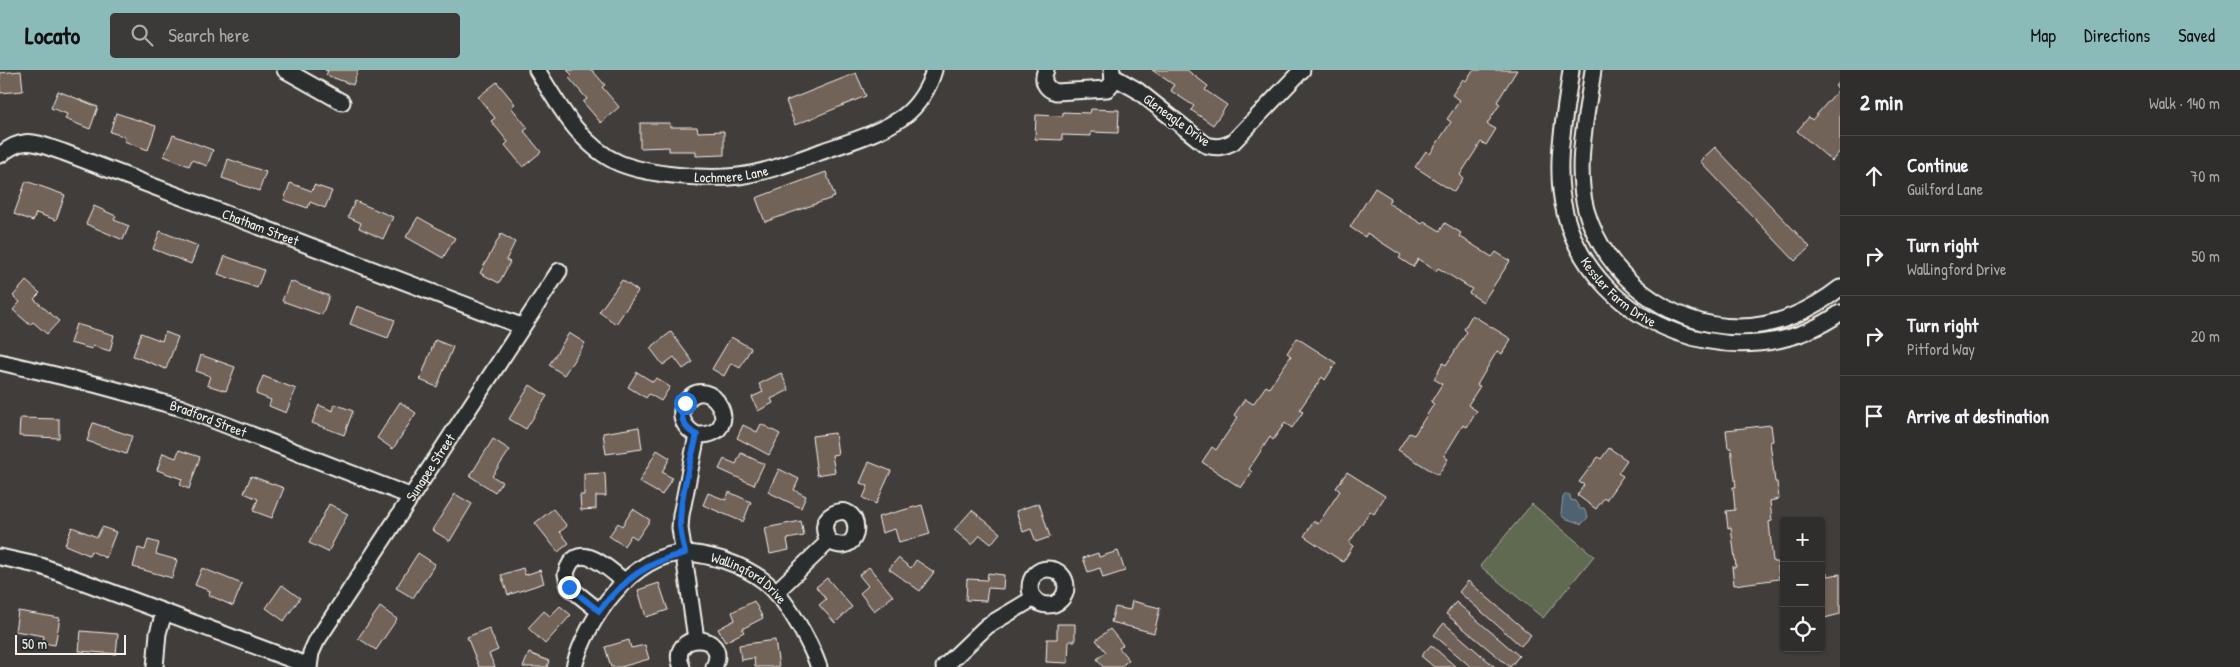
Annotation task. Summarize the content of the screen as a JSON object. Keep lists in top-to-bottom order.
{
  "streets": {
    "street": [
      "Gleneagle Drive",
      "Lochmere Lane",
      "Chatham Street",
      "Kessler Farm Drive",
      "Bradford Street",
      "Sunapee Street",
      "Wallingford Drive"
    ]
  },
  "crossings": [
    ["Chatham Street", "Sunapee Street"],
    ["Bradford Street", "Sunapee Street"]
  ],
  "scale_bar": "50 m",
  "page": {
    "header": "Locato",
    "search": "Search here",
    "nav": ["Map", "Directions", "Saved"],
    "heading": ["2 min", "Walk · 140 m"],
    "list": [
      ["Continue", "Guilford Lane", "70 m"],
      ["Turn right", "Wallingford Drive", "50 m"],
      ["Turn right", "Pitford Way", "20 m"],
      "Arrive at destination"
    ],
    "map_buttons": ["+", "−"],
    "scale": "50 m"
  }
}
